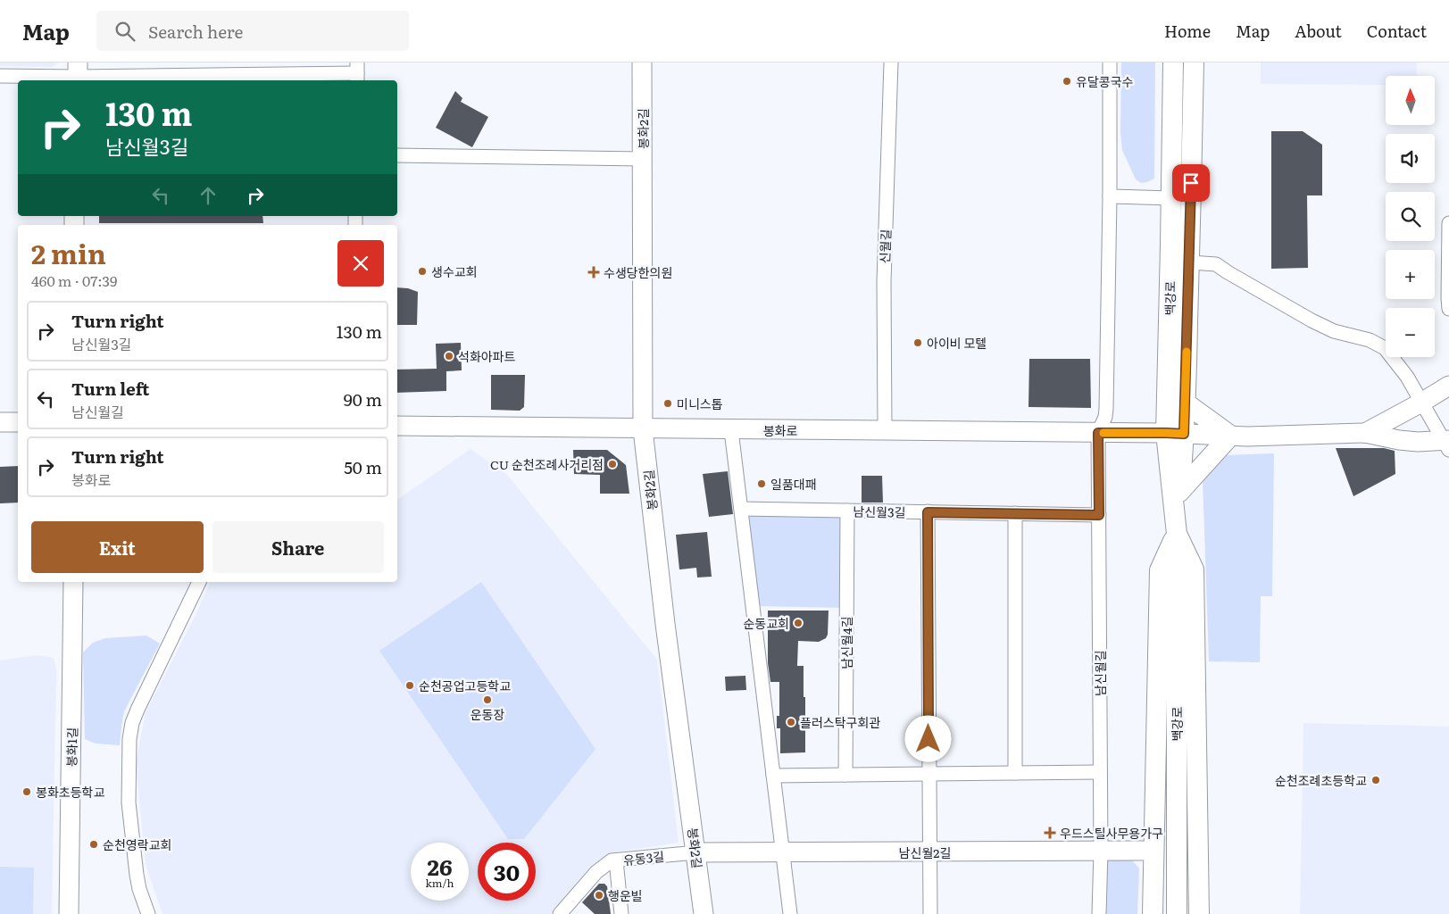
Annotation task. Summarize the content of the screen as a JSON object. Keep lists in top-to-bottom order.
{
  "streets": {
    "main road": ["백강로"],
    "street": [
      "봉화2길",
      "신월길",
      "봉화로",
      "남신월3길",
      "남신월4길",
      "남신월길",
      "봉화1길",
      "남신월2길",
      "유동3길"
    ]
  },
  "crossings": [
    ["봉화2길", "봉화로"],
    ["봉화2길", "남신월2길"],
    ["봉화2길", "유동3길"],
    ["신월길", "봉화로"],
    ["백강로", "봉화로"],
    ["봉화로", "남신월길"],
    ["남신월3길", "남신월4길"],
    ["남신월3길", "남신월길"],
    ["남신월길", "남신월2길"],
    ["남신월2길", "유동3길"]
  ],
  "places": {
    "other": [
      "유달콩국수",
      "생수교회",
      "아이비 모텔",
      "석화아파트",
      "미니스톱",
      "CU 순천조례사거리점",
      "일품대패",
      "순동교회",
      "순천공업고등학교",
      "운동장",
      "플러스탁구회관",
      "순천조례초등학교",
      "봉화초등학교",
      "순천영락교회",
      "행운빌"
    ],
    "health": ["수생당한의원", "우드스틸사무용가구"]
  },
  "north": "top",
  "page": {
    "header": "Map",
    "search": "Search here",
    "nav": [
      "Home",
      "Map",
      "About",
      "Contact"
    ],
    "map_buttons": ["+", "−"],
    "turn": ["130 m", "남신월3길"],
    "heading": ["2 min", "460 m · 07:39"],
    "list": [
      {
        "name": "Turn right",
        "note": "남신월3길",
        "value": "130 m"
      },
      {
        "name": "Turn left",
        "note": "남신월길",
        "value": "90 m"
      },
      {
        "name": "Turn right",
        "note": "봉화로",
        "value": "50 m"
      }
    ],
    "buttons": ["Exit", "Share"],
    "speed": "26 km/h",
    "limit": "30"
  }
}
